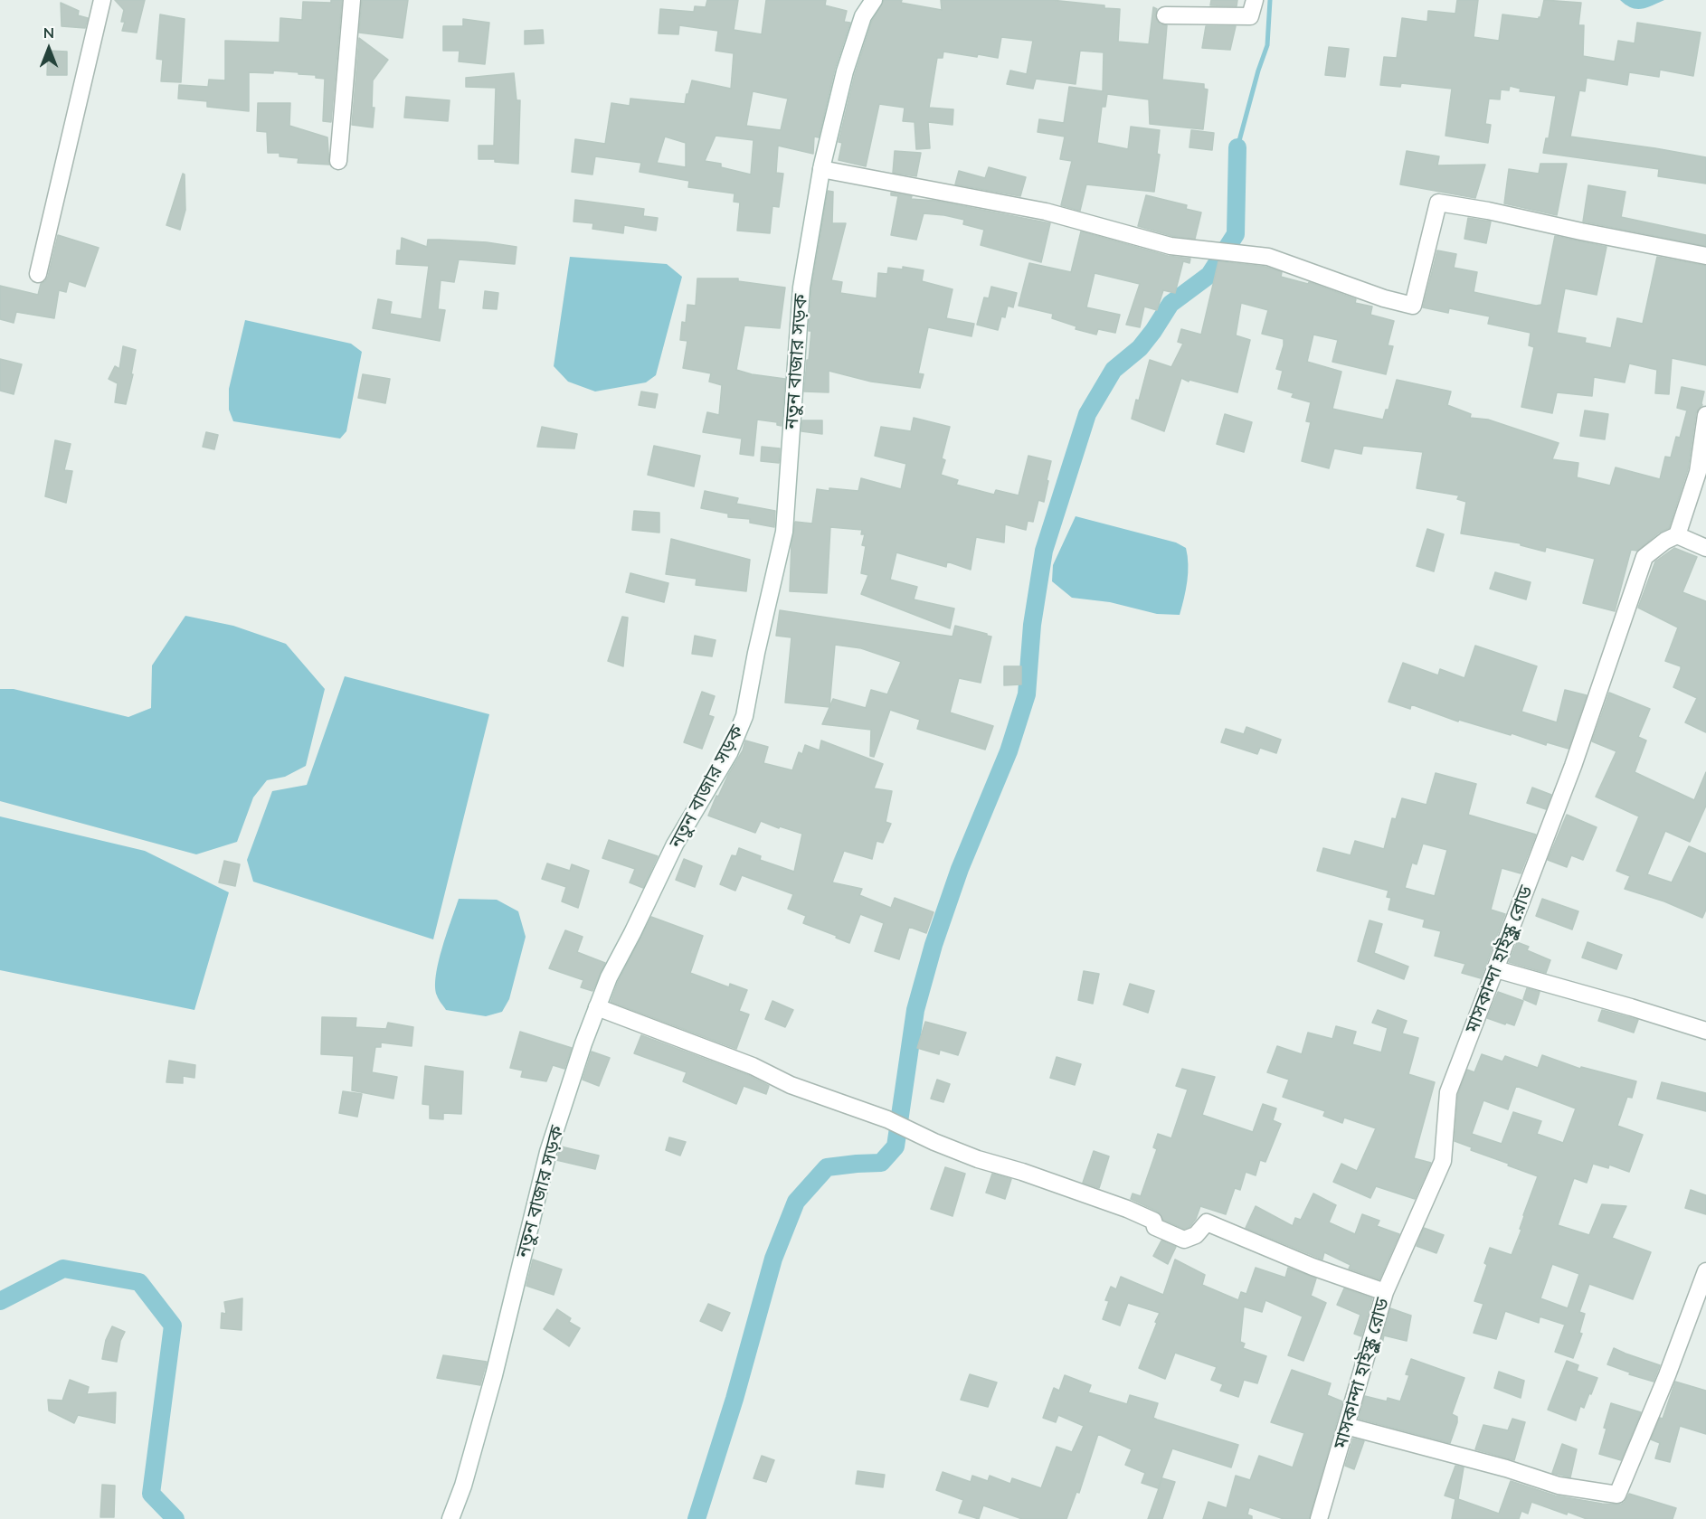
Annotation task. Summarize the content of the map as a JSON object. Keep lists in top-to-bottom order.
{
  "streets": {
    "street": ["নতুন বাজার সড়ক", "মাসকান্দা হাইস্কুল রোড"]
  },
  "north": "top"
}
